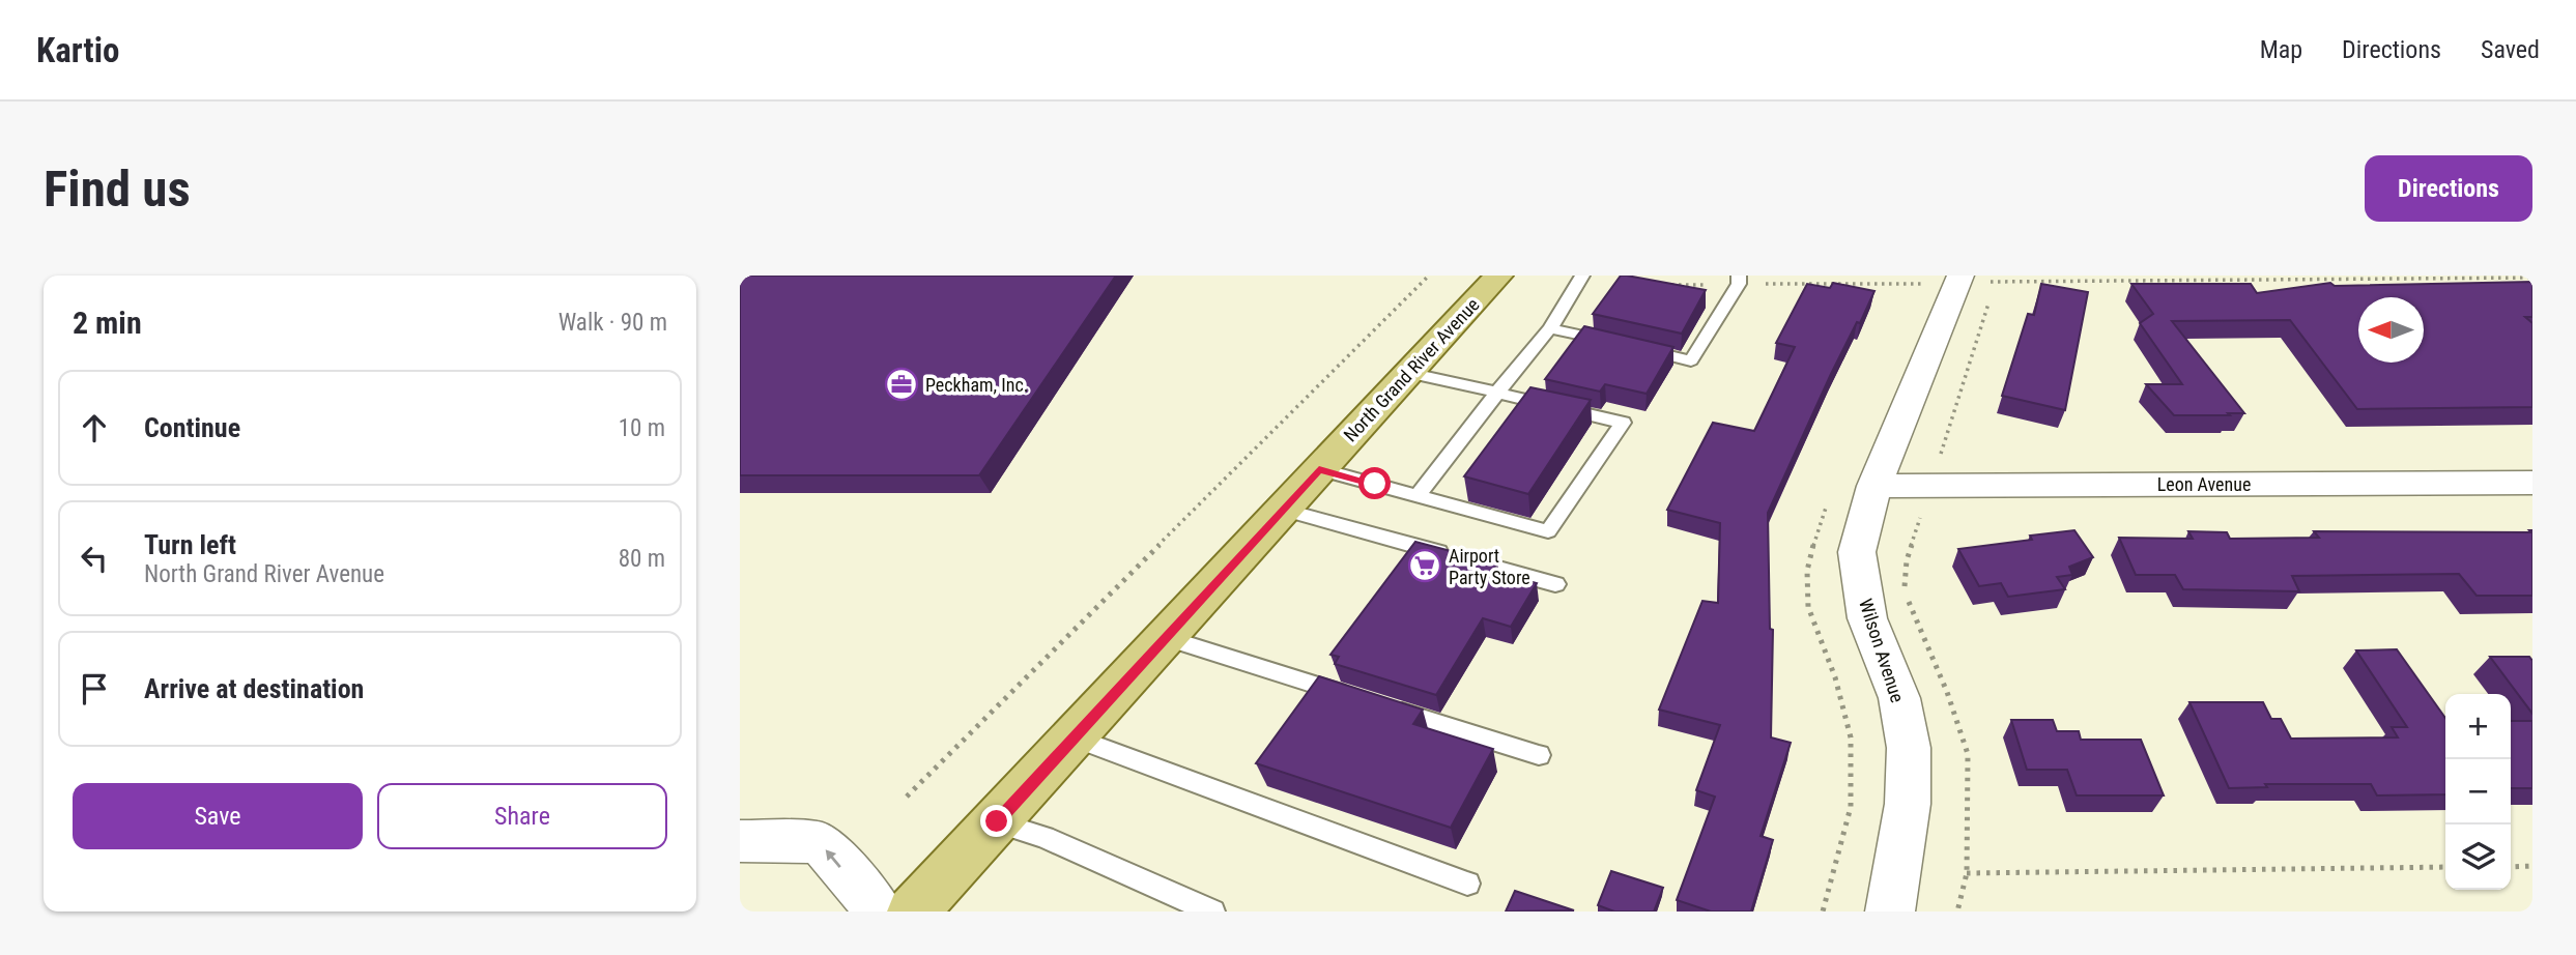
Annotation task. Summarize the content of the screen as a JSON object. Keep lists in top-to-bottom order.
{
  "streets": {
    "main road": ["North Grand River Avenue"],
    "street": ["Leon Avenue", "Wilson Avenue"]
  },
  "crossings": [
    ["Leon Avenue", "Wilson Avenue"]
  ],
  "places": {
    "office": ["Peckham, Inc."],
    "supermarket": ["Airport Party Store"]
  },
  "north": "left",
  "page": {
    "header": "Kartio",
    "nav": ["Map", "Directions", "Saved"],
    "buttons": [
      "Directions",
      ["Save", "Share"]
    ],
    "title": "Find us",
    "heading": ["2 min", "Walk · 90 m"],
    "list": [
      ["Continue", "10 m"],
      ["Turn left", "North Grand River Avenue", "80 m"],
      "Arrive at destination"
    ],
    "map_buttons": ["+", "−"]
  }
}
